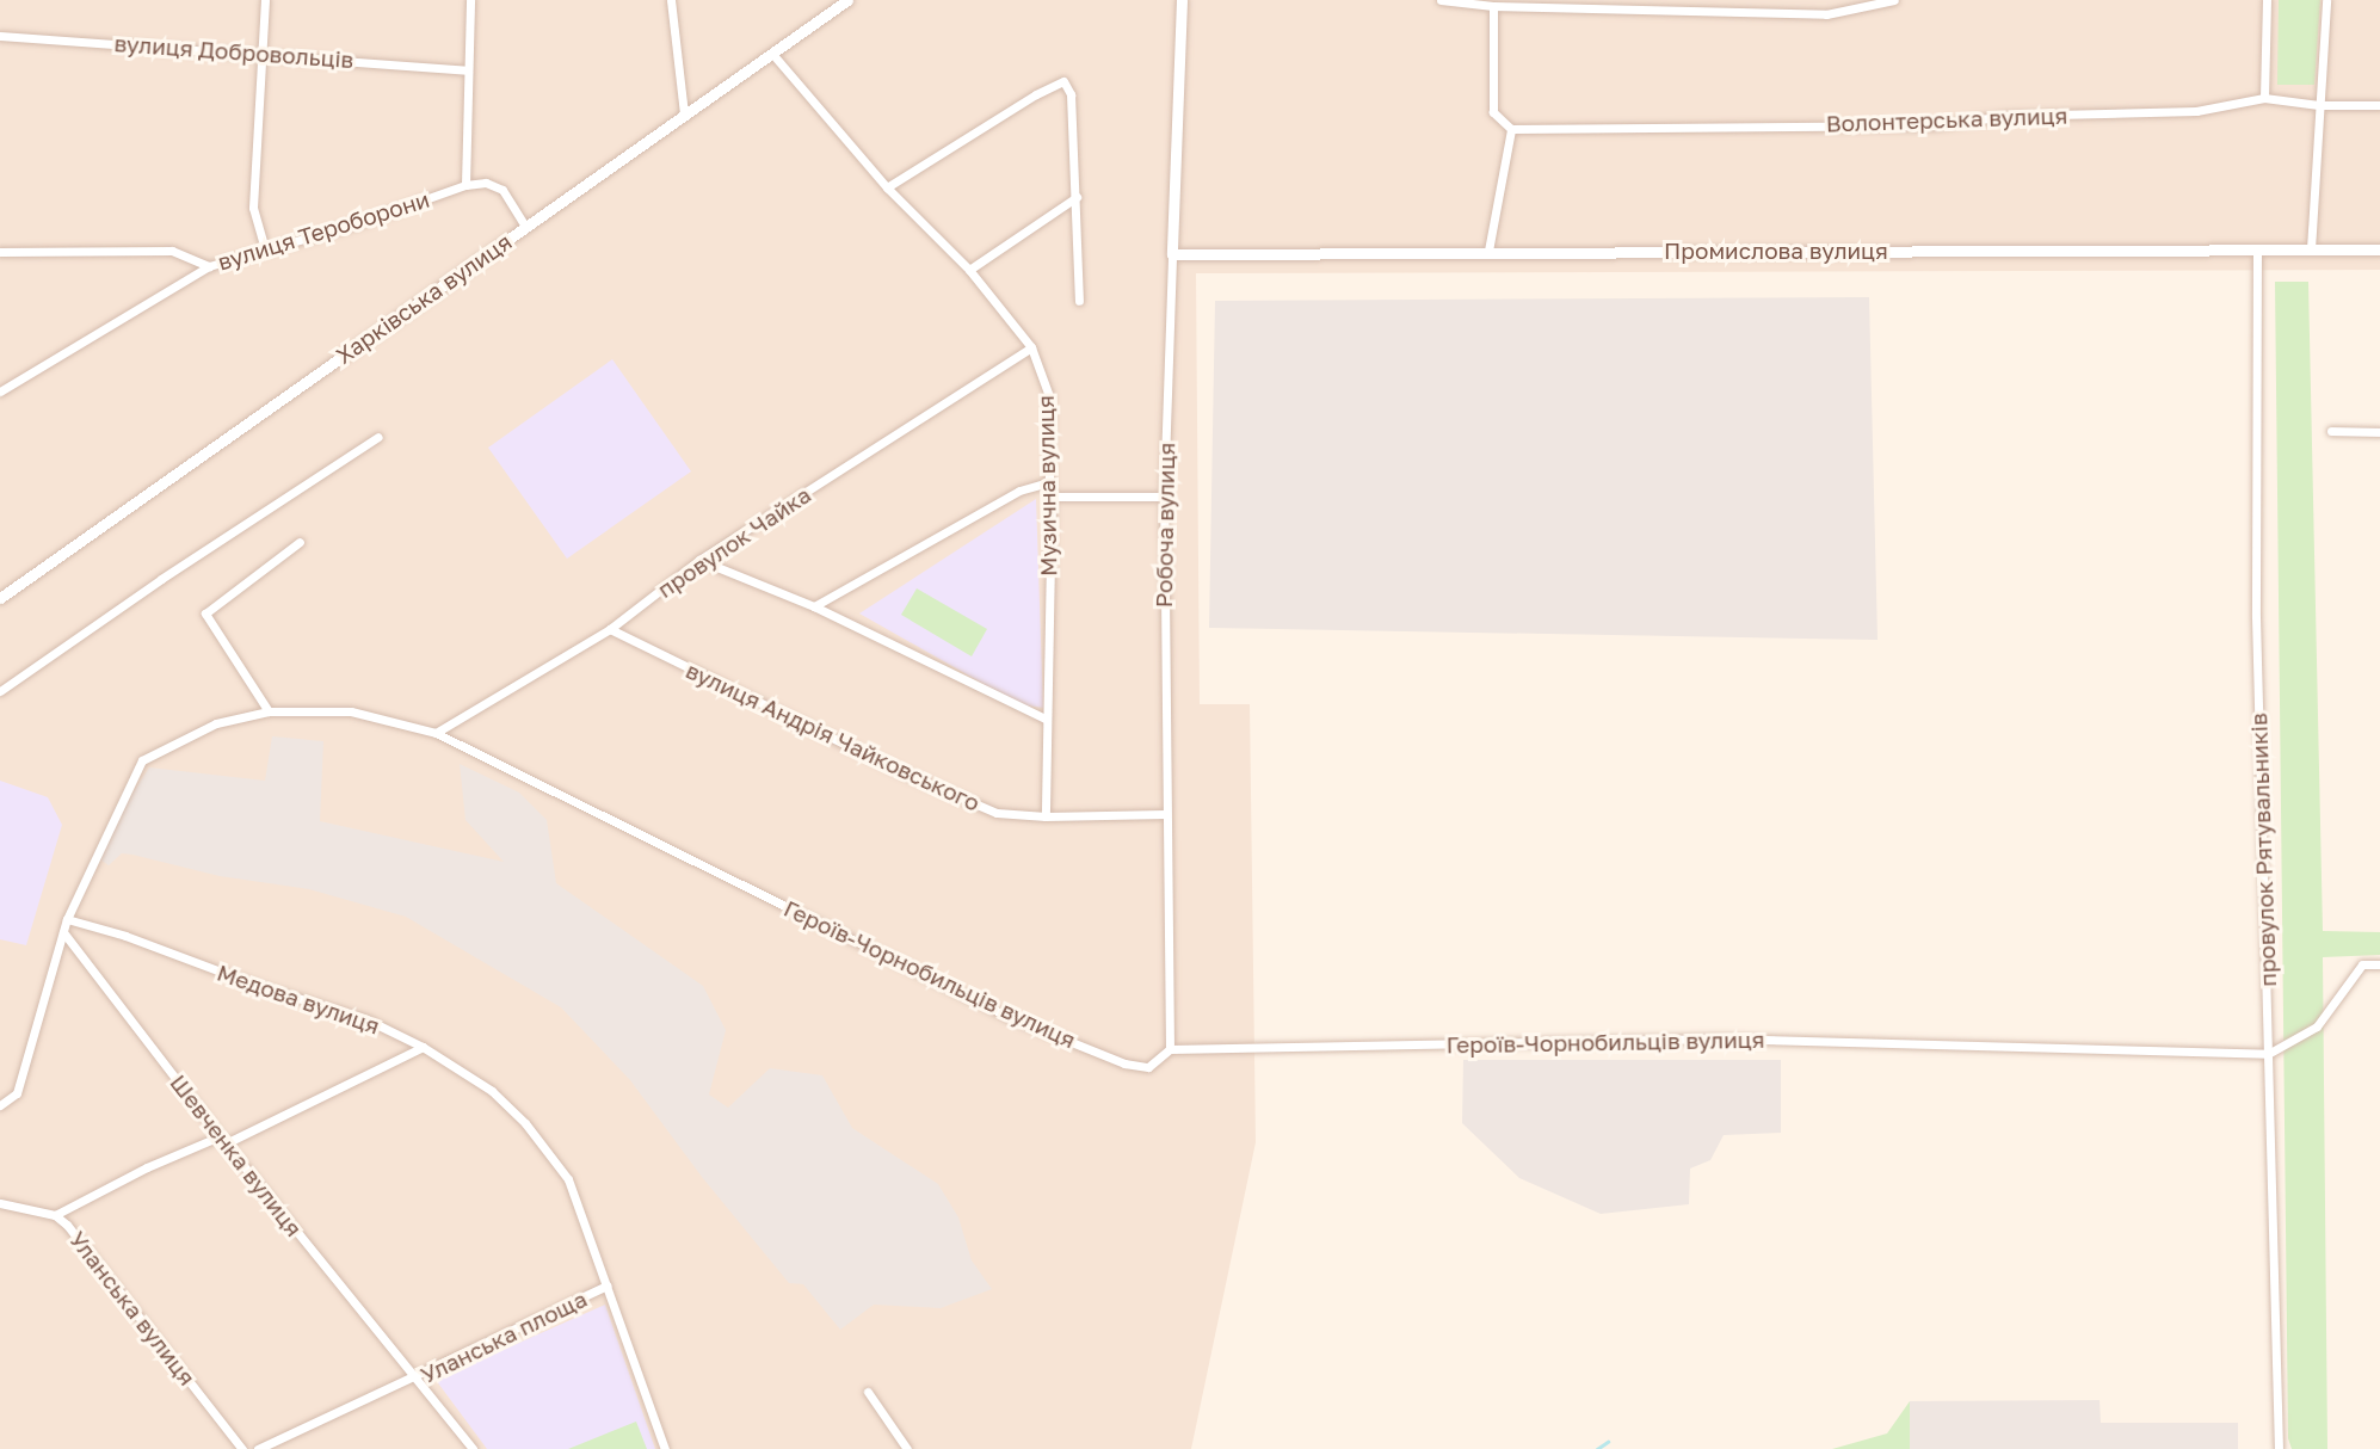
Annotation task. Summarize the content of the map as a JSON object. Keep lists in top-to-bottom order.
{
  "streets": {
    "street": [
      "вулиця Добровольців",
      "Волонтерська вулиця",
      "вулиця Тероборони",
      "Промислова вулиця",
      "Харківська вулиця",
      "Музична вулиця",
      "Робоча вулиця",
      "провулок Чайка",
      "вулиця Андрія Чайковського",
      "провулок Рятувальників",
      "Героїв-Чорнобильців вулиця",
      "Медова вулиця",
      "Шевченка вулиця",
      "Уланська вулиця",
      "Уланська площа"
    ]
  },
  "crossings": [
    ["Промислова вулиця", "Робоча вулиця"],
    ["Промислова вулиця", "провулок Рятувальників"],
    ["Харківська вулиця", "Музична вулиця"],
    ["Музична вулиця", "провулок Чайка"],
    ["Музична вулиця", "вулиця Андрія Чайковського"],
    ["Робоча вулиця", "вулиця Андрія Чайковського"],
    ["Робоча вулиця", "Героїв-Чорнобильців вулиця"],
    ["провулок Чайка", "вулиця Андрія Чайковського"],
    ["провулок Чайка", "Героїв-Чорнобильців вулиця"],
    ["провулок Рятувальників", "Героїв-Чорнобильців вулиця"],
    ["Героїв-Чорнобильців вулиця", "Медова вулиця"],
    ["Героїв-Чорнобильців вулиця", "Шевченка вулиця"],
    ["Медова вулиця", "Уланська площа"],
    ["Шевченка вулиця", "Уланська площа"]
  ]
}
